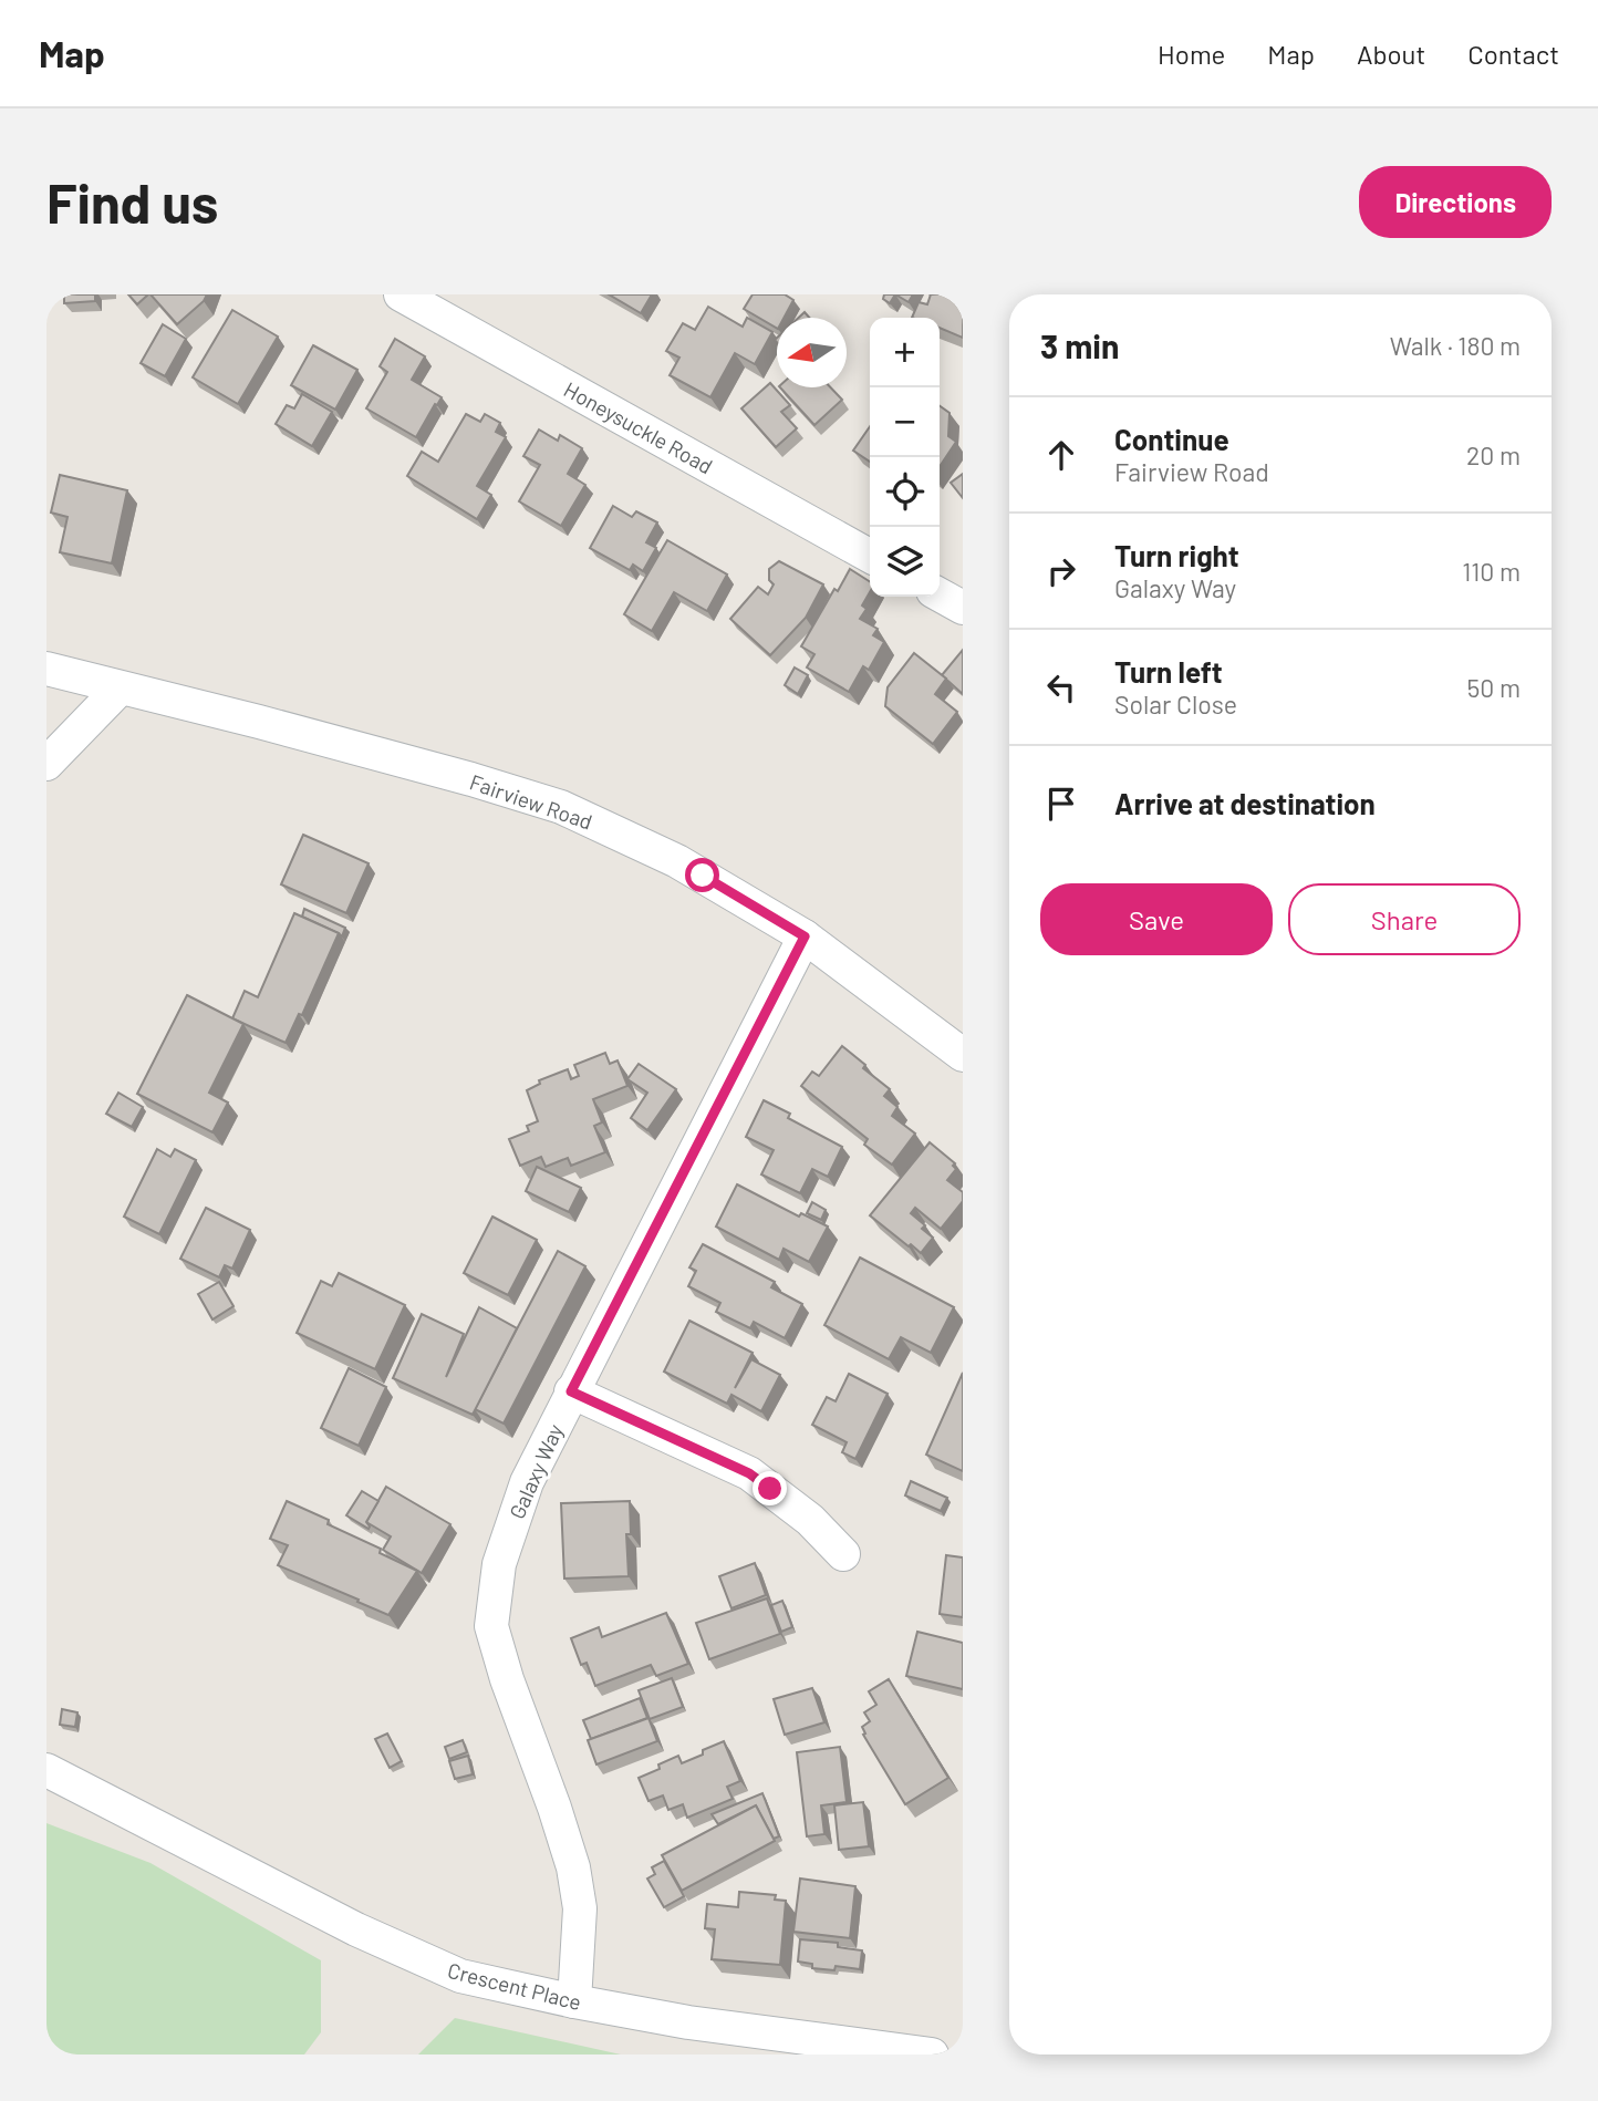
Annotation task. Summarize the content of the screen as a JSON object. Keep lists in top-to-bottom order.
{
  "streets": {
    "street": [
      "Honeysuckle Road",
      "Fairview Road",
      "Galaxy Way",
      "Crescent Place"
    ]
  },
  "crossings": [
    ["Fairview Road", "Galaxy Way"],
    ["Galaxy Way", "Crescent Place"]
  ],
  "north": "left",
  "page": {
    "header": "Map",
    "nav": [
      "Home",
      "Map",
      "About",
      "Contact"
    ],
    "buttons": [
      "Directions",
      ["Save", "Share"]
    ],
    "title": "Find us",
    "heading": ["3 min", "Walk · 180 m"],
    "map_buttons": ["+", "−"],
    "list": [
      ["Continue", "Fairview Road", "20 m"],
      ["Turn right", "Galaxy Way", "110 m"],
      ["Turn left", "Solar Close", "50 m"],
      "Arrive at destination"
    ]
  }
}
